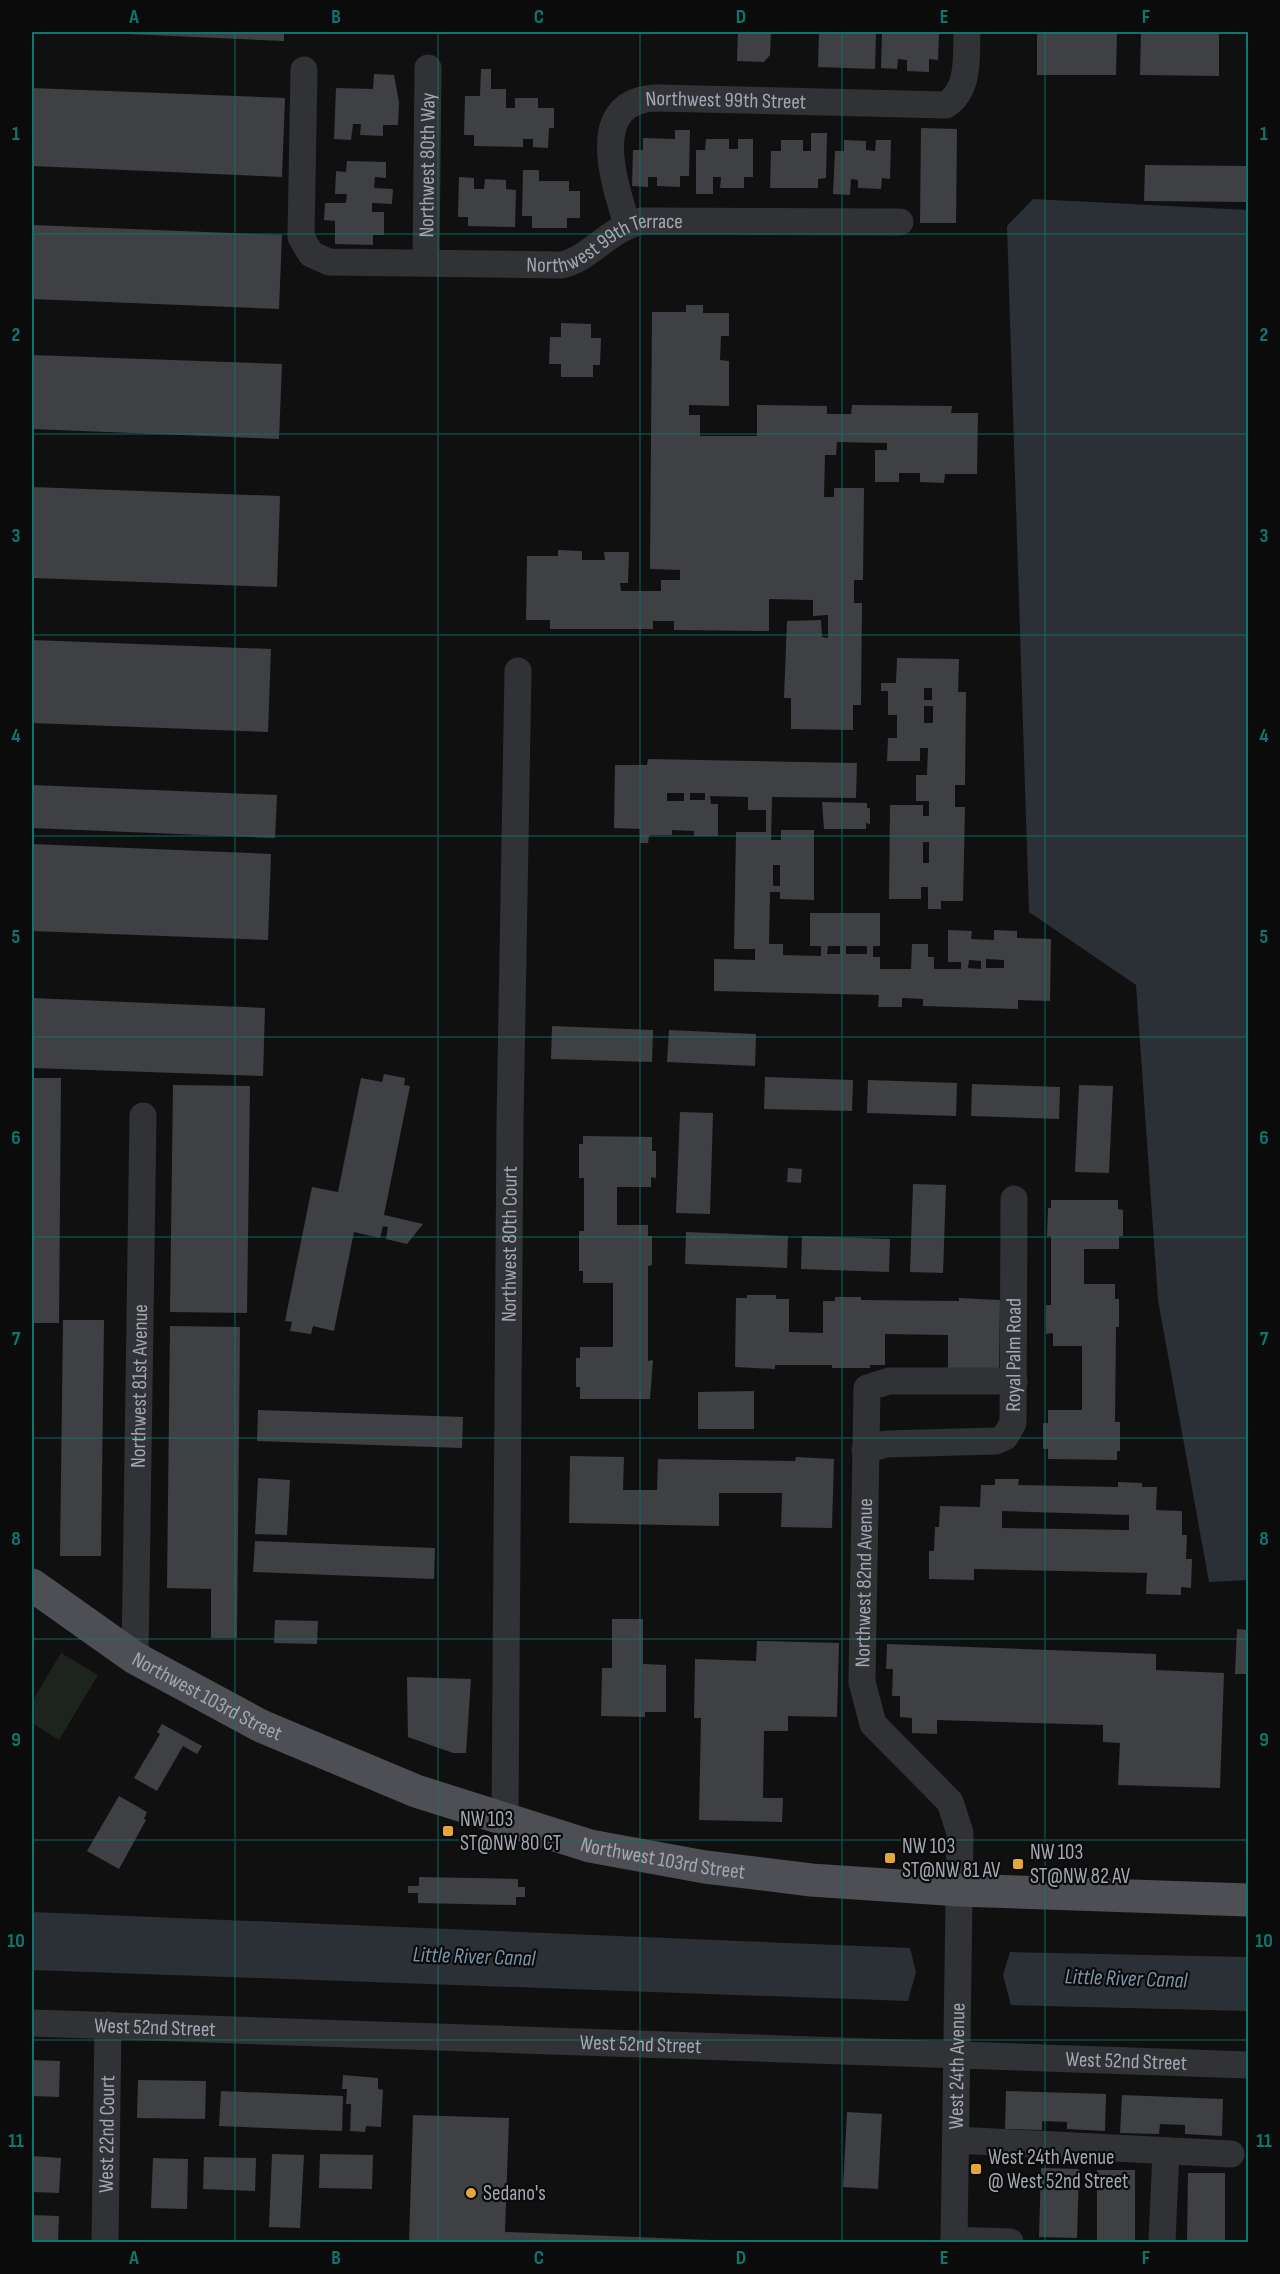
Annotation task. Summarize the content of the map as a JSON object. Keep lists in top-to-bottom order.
{
  "streets": {
    "main road": ["Northwest 103rd Street"],
    "street": [
      "Northwest 99th Street",
      "Northwest 80th Way",
      "Northwest 99th Terrace",
      "Northwest 80th Court",
      "Royal Palm Road",
      "Northwest 81st Avenue",
      "Northwest 82nd Avenue",
      "West 52nd Street",
      "West 24th Avenue",
      "West 22nd Court"
    ]
  },
  "crossings": [
    ["Northwest 99th Street", "Northwest 99th Terrace"],
    ["Northwest 80th Way", "Northwest 99th Terrace"],
    ["Northwest 80th Court", "Northwest 103rd Street"],
    ["Royal Palm Road", "Northwest 82nd Avenue"],
    ["Northwest 81st Avenue", "Northwest 103rd Street"],
    ["Northwest 82nd Avenue", "Northwest 103rd Street"],
    ["Northwest 82nd Avenue", "West 24th Avenue"],
    ["Northwest 103rd Street", "West 24th Avenue"],
    ["West 52nd Street", "West 24th Avenue"],
    ["West 52nd Street", "West 22nd Court"]
  ],
  "water": ["Little River Canal"],
  "places": {
    "transit": [
      "NW 103 ST@NW 80 CT",
      "NW 103 ST@NW 81 AV",
      "NW 103 ST@NW 82 AV",
      "West 24th Avenue @ West 52nd Street"
    ],
    "other": ["Sedano's"]
  },
  "grid": {
    "columns": [
      "A",
      "B",
      "C",
      "D",
      "E",
      "F"
    ],
    "rows": [
      "1",
      "2",
      "3",
      "4",
      "5",
      "6",
      "7",
      "8",
      "9",
      "10",
      "11"
    ]
  }
}
